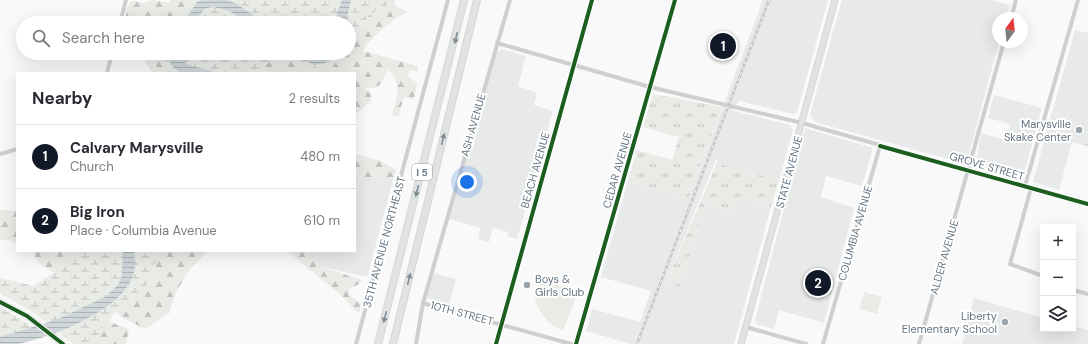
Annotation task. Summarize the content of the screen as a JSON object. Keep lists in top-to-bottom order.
{
  "streets": {
    "highway": ["I 5"],
    "main road": ["STATE AVENUE"],
    "street": [
      "ASH AVENUE",
      "GROVE STREET",
      "BEACH AVENUE",
      "CEDAR AVENUE",
      "COLUMBIA AVENUE",
      "35TH AVENUE NORTHEAST",
      "ALDER AVENUE",
      "10TH STREET"
    ]
  },
  "crossings": [
    ["ASH AVENUE", "GROVE STREET"],
    ["ASH AVENUE", "10TH STREET"],
    ["GROVE STREET", "BEACH AVENUE"],
    ["GROVE STREET", "CEDAR AVENUE"],
    ["GROVE STREET", "STATE AVENUE"],
    ["GROVE STREET", "COLUMBIA AVENUE"],
    ["GROVE STREET", "ALDER AVENUE"],
    ["BEACH AVENUE", "10TH STREET"]
  ],
  "places": ["Marysville Skake Center", "Boys & Girls Club", "Liberty Elementary School"],
  "north": "top",
  "page": {
    "search": "Search here",
    "pins": ["1", "2"],
    "heading": ["Nearby", "2 results"],
    "list": [
      {
        "mark": "1",
        "name": "Calvary Marysville",
        "note": "Church",
        "value": "480 m"
      },
      {
        "mark": "2",
        "name": "Big Iron",
        "note": "Place · Columbia Avenue",
        "value": "610 m"
      }
    ],
    "map_buttons": ["+", "−"]
  }
}
